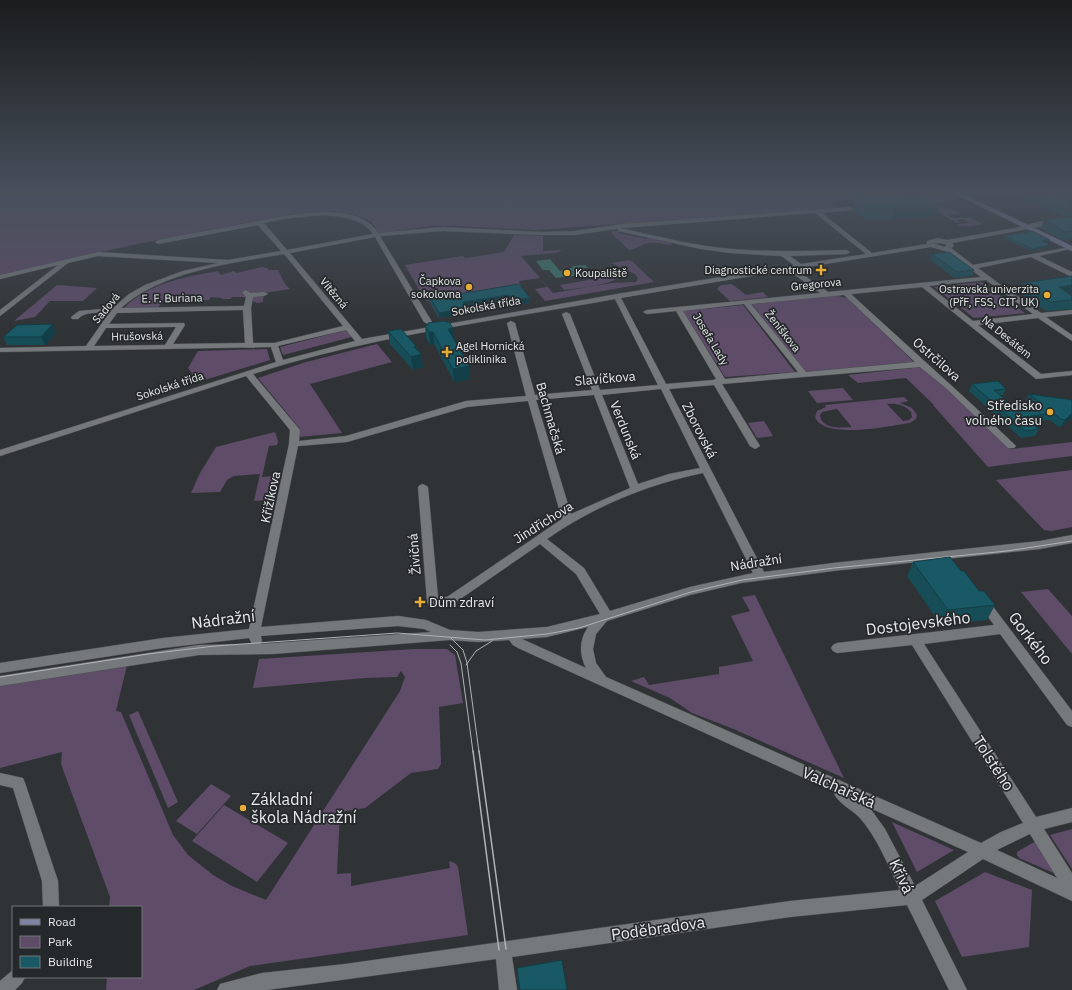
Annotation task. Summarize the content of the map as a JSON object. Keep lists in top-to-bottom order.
{
  "streets": {
    "street": [
      "Gregorova",
      "Vítězná",
      "E. F. Buriana",
      "Sokolská třída",
      "Sadová",
      "Ženíškova",
      "Hrušovská",
      "Na Desátém",
      "Josefa Lady",
      "Ostrčilova",
      "Slavíčkova",
      "Bachmačská",
      "Verdunská",
      "Zborovská",
      "Křižíkova",
      "Jindřichova",
      "Živičná",
      "Nádražní",
      "Dostojevského",
      "Gorkého",
      "Tolstého",
      "Valchařská",
      "Křivá",
      "Poděbradova"
    ]
  },
  "crossings": [
    ["Gregorova", "Ženíškova"],
    ["Gregorova", "Na Desátém"],
    ["Gregorova", "Josefa Lady"],
    ["Gregorova", "Ostrčilova"],
    ["Vítězná", "Sokolská třída"],
    ["Vítězná", "Sadová"],
    ["Vítězná", "Hrušovská"],
    ["E. F. Buriana", "Sadová"],
    ["Sokolská třída", "Zborovská"],
    ["Sokolská třída", "Křižíkova"],
    ["Sadová", "Hrušovská"],
    ["Ženíškova", "Slavíčkova"],
    ["Josefa Lady", "Slavíčkova"],
    ["Ostrčilova", "Slavíčkova"],
    ["Slavíčkova", "Bachmačská"],
    ["Slavíčkova", "Verdunská"],
    ["Slavíčkova", "Zborovská"],
    ["Slavíčkova", "Křižíkova"],
    ["Bachmačská", "Jindřichova"],
    ["Verdunská", "Jindřichova"],
    ["Zborovská", "Jindřichova"],
    ["Zborovská", "Nádražní"],
    ["Křižíkova", "Nádražní"],
    ["Jindřichova", "Živičná"],
    ["Nádražní", "Valchařská"],
    ["Dostojevského", "Gorkého"],
    ["Dostojevského", "Tolstého"],
    ["Tolstého", "Poděbradova"],
    ["Valchařská", "Křivá"],
    ["Valchařská", "Poděbradova"],
    ["Křivá", "Poděbradova"]
  ],
  "places": {
    "health": ["Diagnostické centrum", "Agel Hornická poliklinika", "Dům zdraví"],
    "other": [
      "Koupaliště",
      "Čapkova sokolovna",
      "Ostravská univerzita (PřF, FSS, CIT, UK)",
      "Středisko volného času",
      "Základní škola Nádražní"
    ]
  },
  "legend": ["Road", "Park", "Building"]
}
